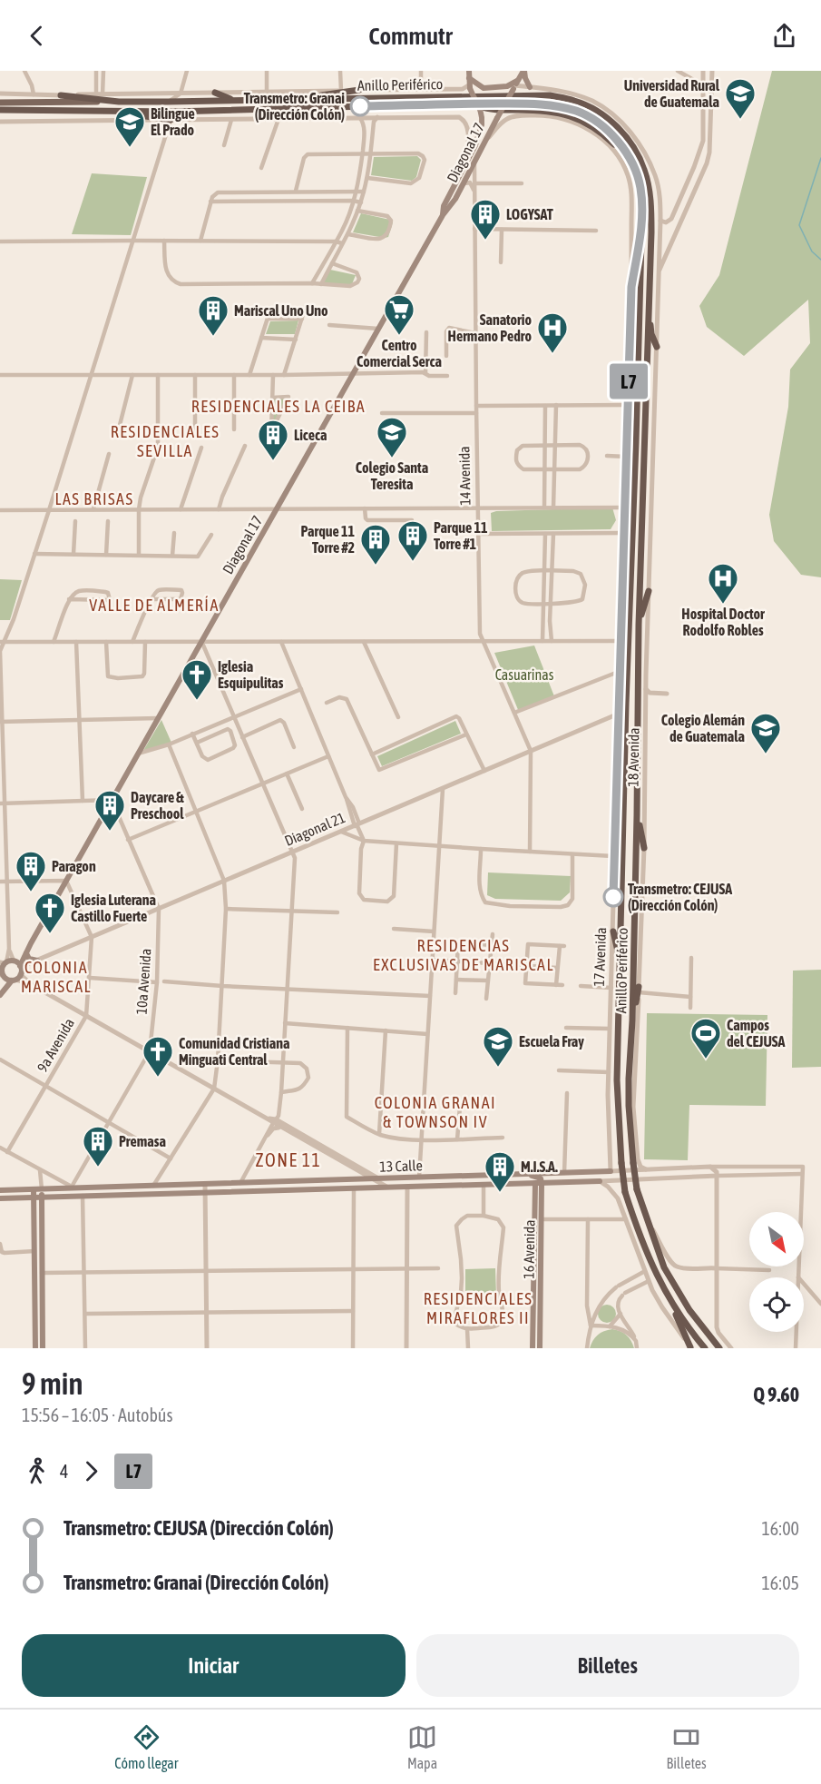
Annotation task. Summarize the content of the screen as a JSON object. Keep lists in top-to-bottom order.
{
  "streets": {
    "highway": ["Anillo Periférico"],
    "main road": ["Diagonal 17", "13 Calle", "16 Avenida"],
    "street": [
      "14 Avenida",
      "18 Avenida",
      "Diagonal 21",
      "17 Avenida",
      "10a Avenida",
      "9a Avenida"
    ]
  },
  "crossings": [
    ["Diagonal 17", "14 Avenida"],
    ["Diagonal 17", "Diagonal 21"],
    ["Diagonal 17", "17 Avenida"],
    ["Diagonal 17", "10a Avenida"],
    ["Diagonal 17", "9a Avenida"],
    ["14 Avenida", "Diagonal 21"],
    ["18 Avenida", "13 Calle"],
    ["Diagonal 21", "17 Avenida"],
    ["Diagonal 21", "10a Avenida"],
    ["Diagonal 21", "9a Avenida"],
    ["17 Avenida", "13 Calle"],
    ["10a Avenida", "13 Calle"],
    ["13 Calle", "16 Avenida"]
  ],
  "districts": [
    "RESIDENCIALES LA CEIBA",
    "RESIDENCIALES SEVILLA",
    "LAS BRISAS",
    "VALLE DE ALMERÍA",
    "RESIDENCIAS EXCLUSIVAS DE MARISCAL",
    "COLONIA MARISCAL",
    "COLONIA GRANAI & TOWNSON IV",
    "ZONE 11",
    "RESIDENCIALES MIRAFLORES II"
  ],
  "parks": ["Casuarinas"],
  "places": {
    "other": ["Transmetro: Granai (Dirección Colón)", "Transmetro: CEJUSA (Dirección Colón)"],
    "school or university": [
      "Universidad Rural de Guatemala",
      "Bilingue El Prado",
      "Colegio Santa Teresita",
      "Colegio Alemán de Guatemala",
      "Escuela Fray"
    ],
    "building": [
      "LOGYSAT",
      "Mariscal Uno Uno",
      "Liceca",
      "Parque 11 Torre #1",
      "Parque 11 Torre #2",
      "Daycare & Preschool",
      "Paragon",
      "Premasa",
      "M.I.S.A."
    ],
    "supermarket": ["Centro Comercial Serca"],
    "hospital": ["Sanatorio Hermano Pedro", "Hospital Doctor Rodolfo Robles"],
    "church": ["Iglesia Esquipulitas", "Iglesia Luterana Castillo Fuerte", "Comunidad Cristiana Minguati Central"],
    "sports": ["Campos del CEJUSA"]
  },
  "lines": ["bus line L7"],
  "north": "bottom right",
  "page": {
    "header": "Commutr",
    "on_map": "L7",
    "heading": ["9 min", "15:56 – 16:05 · Autobús", "Q 9.60"],
    "legs": ["4", "L7"],
    "list": [
      {
        "name": "Transmetro: CEJUSA (Dirección Colón)",
        "value": "16:00"
      },
      {
        "name": "Transmetro: Granai (Dirección Colón)",
        "value": "16:05"
      }
    ],
    "buttons": ["Iniciar", "Billetes"],
    "tabs": ["Cómo llegar", "Mapa", "Billetes"]
  }
}
